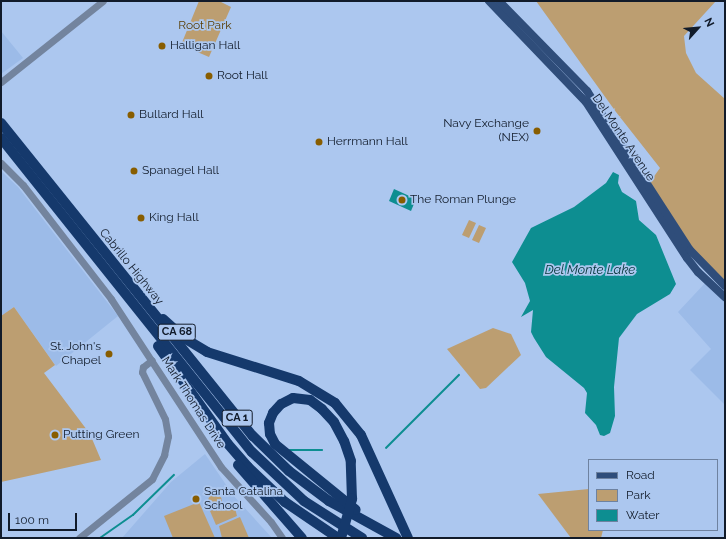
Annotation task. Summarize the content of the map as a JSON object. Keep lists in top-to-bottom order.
{
  "streets": {
    "highway": ["Cabrillo Highway", "CA 68", "CA 1"],
    "main road": ["Del Monte Avenue"],
    "street": ["Mark Thomas Drive"]
  },
  "crossings": [
    ["Cabrillo Highway", "CA 68"]
  ],
  "water": ["Del Monte Lake"],
  "parks": ["Root Park"],
  "places": [
    "Halligan Hall",
    "Root Hall",
    "Bullard Hall",
    "Navy Exchange (NEX)",
    "Herrmann Hall",
    "Spanagel Hall",
    "The Roman Plunge",
    "King Hall",
    "St. John's Chapel",
    "Putting Green",
    "Santa Catalina School"
  ],
  "legend": ["Road", "Park", "Water"],
  "scale_bar": "100 m",
  "north": "top right"
}
